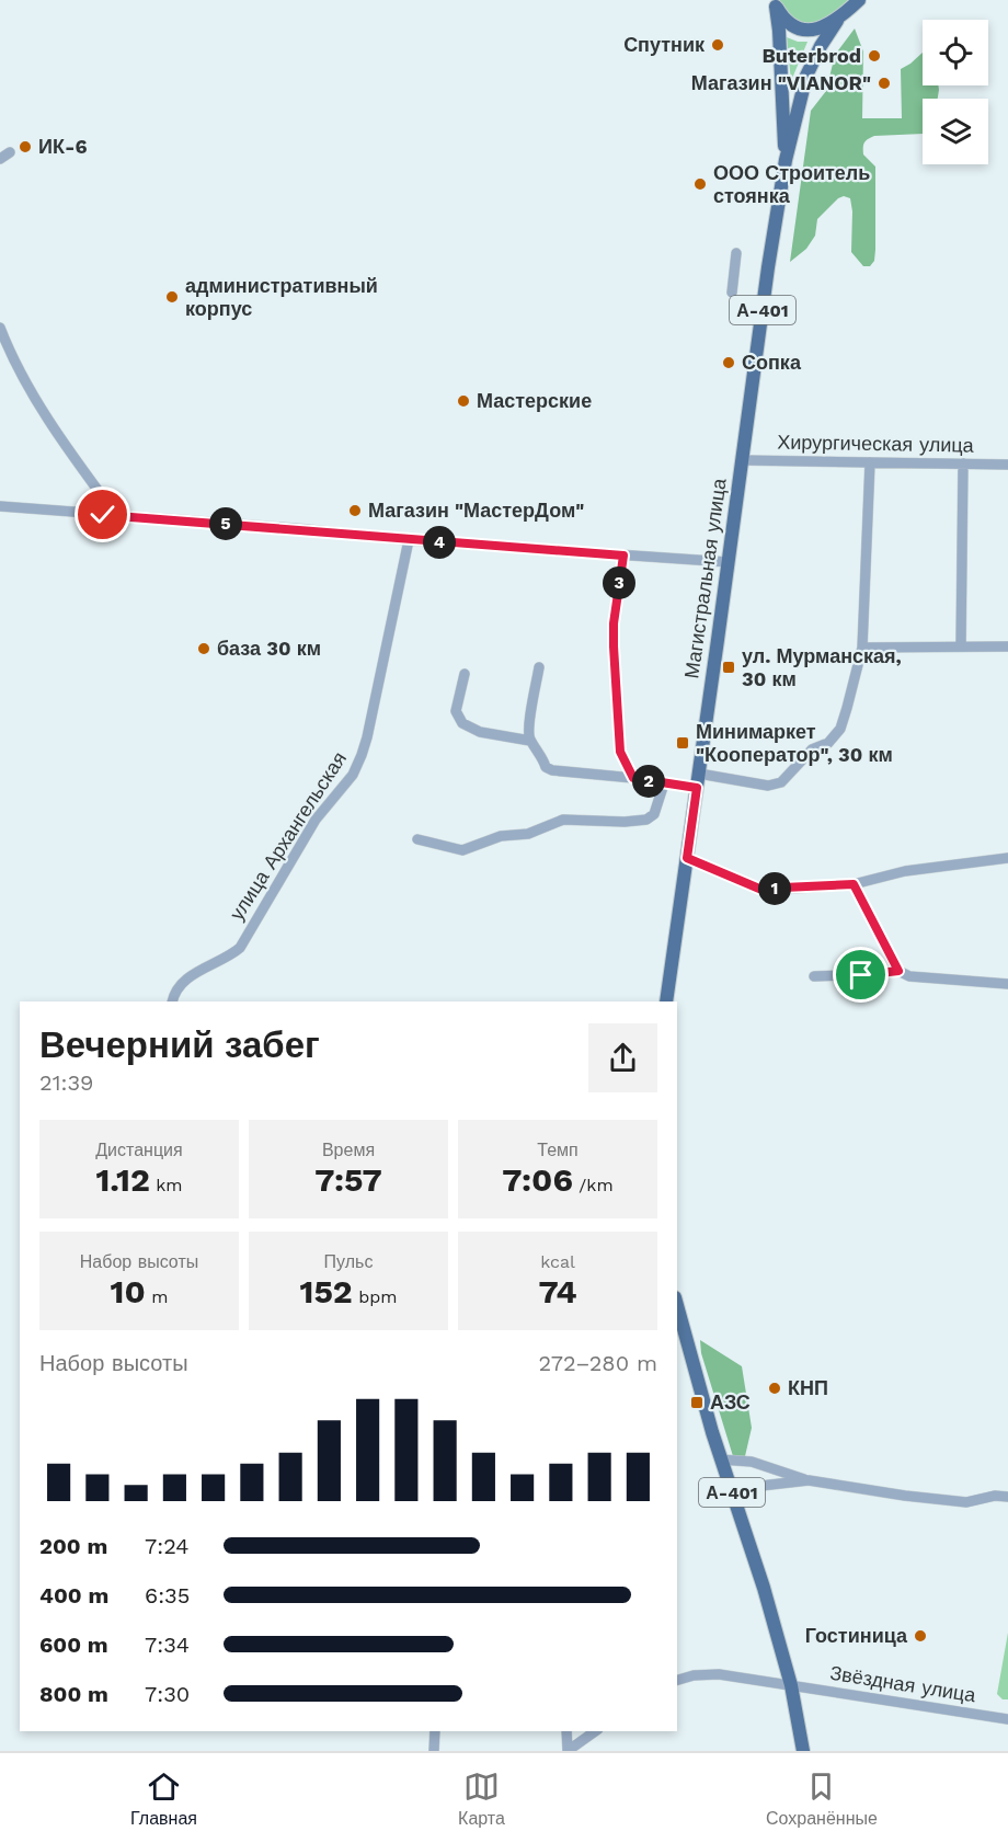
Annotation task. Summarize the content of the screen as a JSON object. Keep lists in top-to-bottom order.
{
  "streets": {
    "main road": ["А-401", "Магистральная улица"],
    "street": ["Хирургическая улица", "улица Архангельская", "Звёздная улица"]
  },
  "crossings": [
    ["А-401", "Магистральная улица"],
    ["А-401", "Звёздная улица"],
    ["Хирургическая улица", "Магистральная улица"]
  ],
  "places": {
    "other": [
      "Спутник",
      "Buterbrod",
      "Магазин \"VIANOR\"",
      "ИК-6",
      "ООО Строитель стоянка",
      "административный корпус",
      "Сопка",
      "Мастерские",
      "Магазин \"МастерДом\"",
      "база 30 км",
      "КНП",
      "Гостиница"
    ],
    "transit": ["ул. Мурманская, 30 км", "Минимаркет \"Кооператор\", 30 км", "АЗС"]
  },
  "page": {
    "pins": [
      "5",
      "4",
      "3",
      "2",
      "1"
    ],
    "heading": ["Вечерний забег", "21:39"],
    "stats": [
      ["Дистанция", "1.12 km"],
      ["Время", "7:57"],
      ["Темп", "7:06 /km"],
      ["Набор высоты", "10 m"],
      ["Пульс", "152 bpm"],
      ["kcal", "74"]
    ],
    "chart": ["Набор высоты", "272–280 m"],
    "list": [
      {
        "name": "200 m",
        "note": "7:24"
      },
      {
        "name": "400 m",
        "note": "6:35"
      },
      {
        "name": "600 m",
        "note": "7:34"
      },
      {
        "name": "800 m",
        "note": "7:30"
      }
    ],
    "tabs": ["Главная", "Карта", "Сохранённые"]
  }
}
